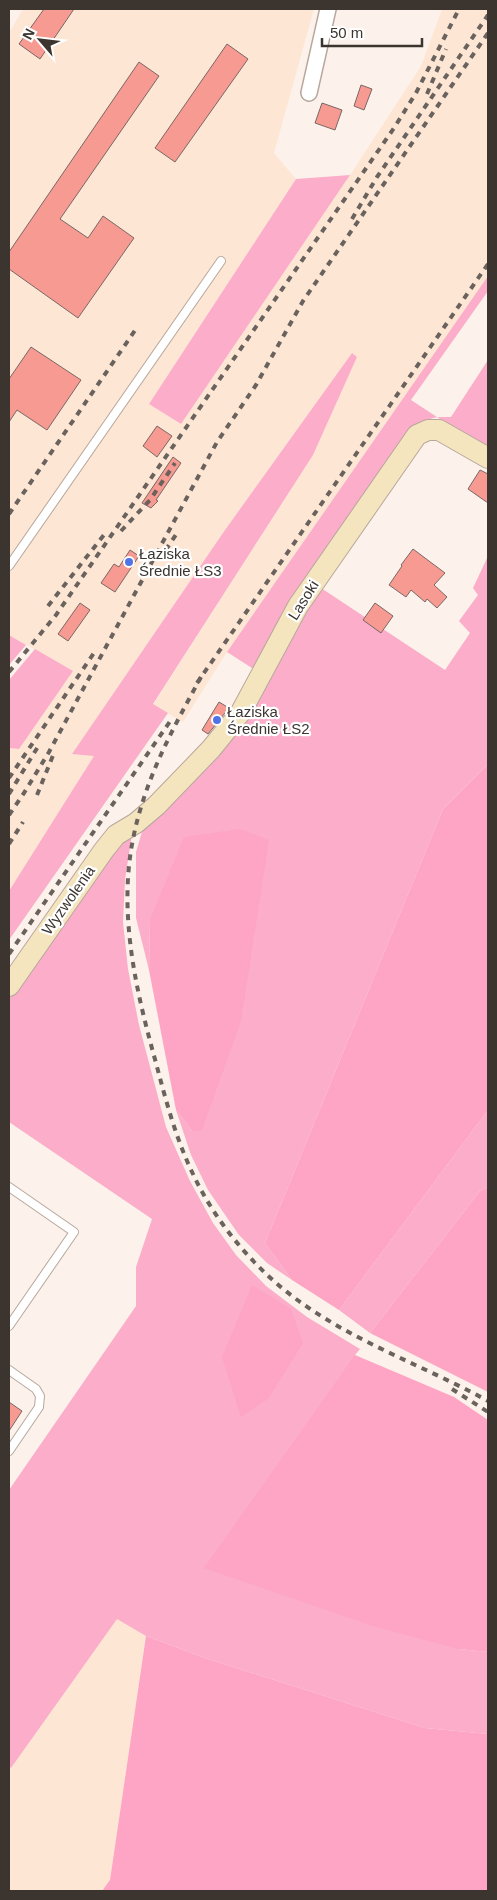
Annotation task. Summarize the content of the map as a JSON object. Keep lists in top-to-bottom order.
{
  "streets": {
    "street": ["Lasoki", "Wyzwolenia"]
  },
  "crossings": [
    ["Lasoki", "Wyzwolenia"]
  ],
  "places": ["Łaziska Średnie ŁS3", "Łaziska Średnie ŁS2"],
  "scale_bar": "50 m",
  "north": "top left"
}
